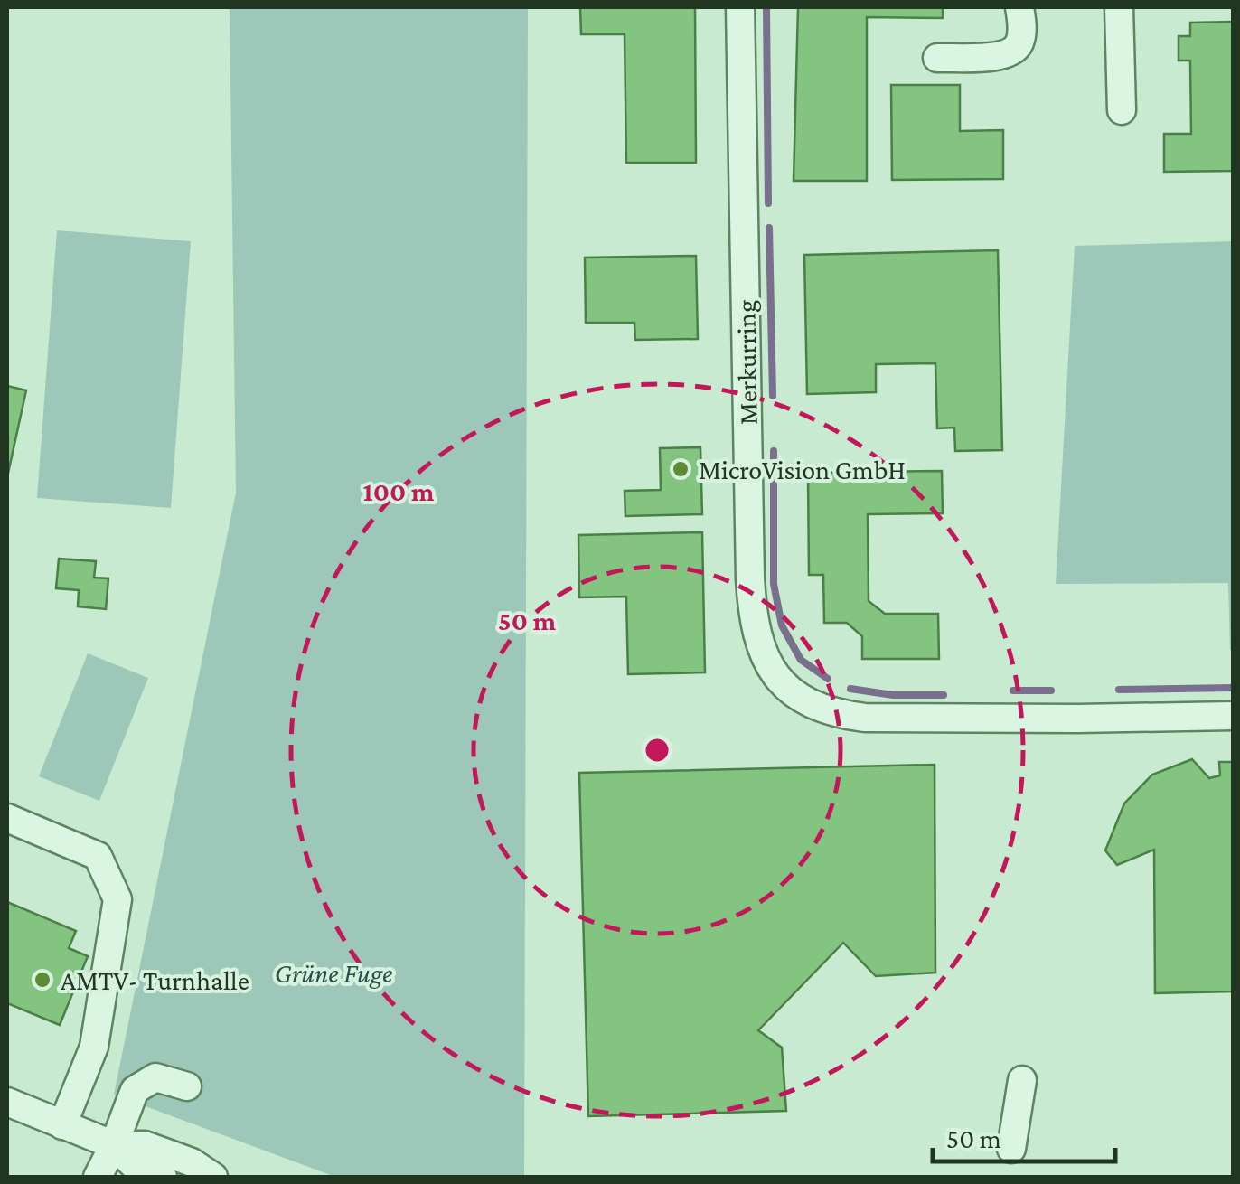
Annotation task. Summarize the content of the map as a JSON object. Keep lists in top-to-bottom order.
{
  "streets": {
    "street": ["Merkurring"]
  },
  "parks": ["Grüne Fuge"],
  "places": ["MicroVision GmbH", "AMTV- Turnhalle"],
  "scale_bar": "50 m",
  "rings": ["100 m", "50 m"]
}
